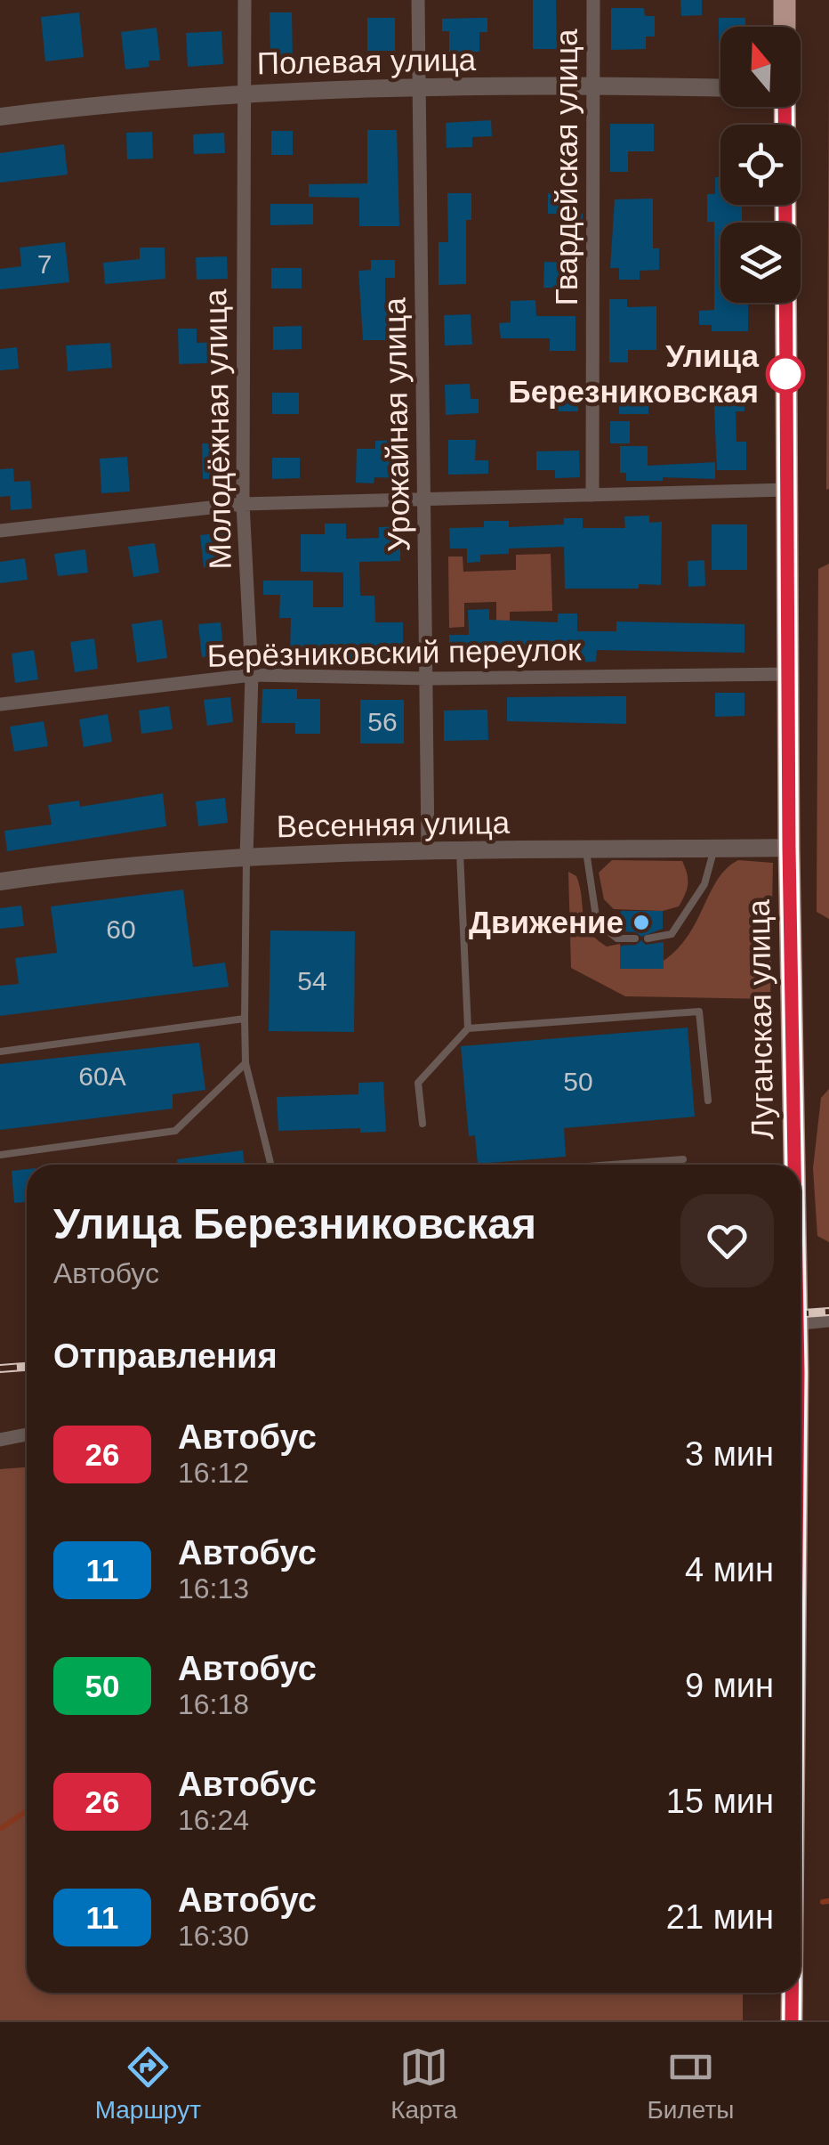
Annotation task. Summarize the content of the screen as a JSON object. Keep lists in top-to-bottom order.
{
  "streets": {
    "highway": ["Луганская улица"],
    "street": [
      "Полевая улица",
      "Гвардейская улица",
      "Урожайная улица",
      "Молодёжная улица",
      "Берёзниковский переулок",
      "Весенняя улица"
    ]
  },
  "crossings": [
    ["Полевая улица", "Гвардейская улица"],
    ["Полевая улица", "Урожайная улица"],
    ["Полевая улица", "Молодёжная улица"],
    ["Урожайная улица", "Берёзниковский переулок"],
    ["Урожайная улица", "Весенняя улица"],
    ["Молодёжная улица", "Берёзниковский переулок"],
    ["Молодёжная улица", "Весенняя улица"],
    ["Берёзниковский переулок", "Луганская улица"],
    ["Весенняя улица", "Луганская улица"]
  ],
  "places": ["Улица Березниковская", "Движение"],
  "lines": ["bus line 26"],
  "house_numbers": [
    "7",
    "56",
    "60",
    "54",
    "60А",
    "50"
  ],
  "north": "top",
  "page": {
    "heading": [
      ["Улица Березниковская", "Автобус"],
      "Отправления"
    ],
    "list": [
      {
        "mark": "26",
        "name": "Автобус",
        "note": "16:12",
        "value": "3 мин"
      },
      {
        "mark": "11",
        "name": "Автобус",
        "note": "16:13",
        "value": "4 мин"
      },
      {
        "mark": "50",
        "name": "Автобус",
        "note": "16:18",
        "value": "9 мин"
      },
      {
        "mark": "26",
        "name": "Автобус",
        "note": "16:24",
        "value": "15 мин"
      },
      {
        "mark": "11",
        "name": "Автобус",
        "note": "16:30",
        "value": "21 мин"
      }
    ],
    "tabs": ["Маршрут", "Карта", "Билеты"]
  }
}
